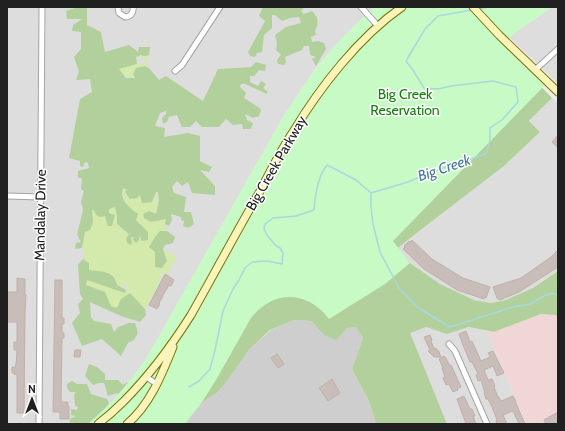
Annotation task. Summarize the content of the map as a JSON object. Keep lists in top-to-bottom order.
{
  "streets": {
    "street": ["Big Creek Parkway", "Mandalay Drive"]
  },
  "water": ["Big Creek"],
  "parks": ["Big Creek Reservation"],
  "north": "top"
}
